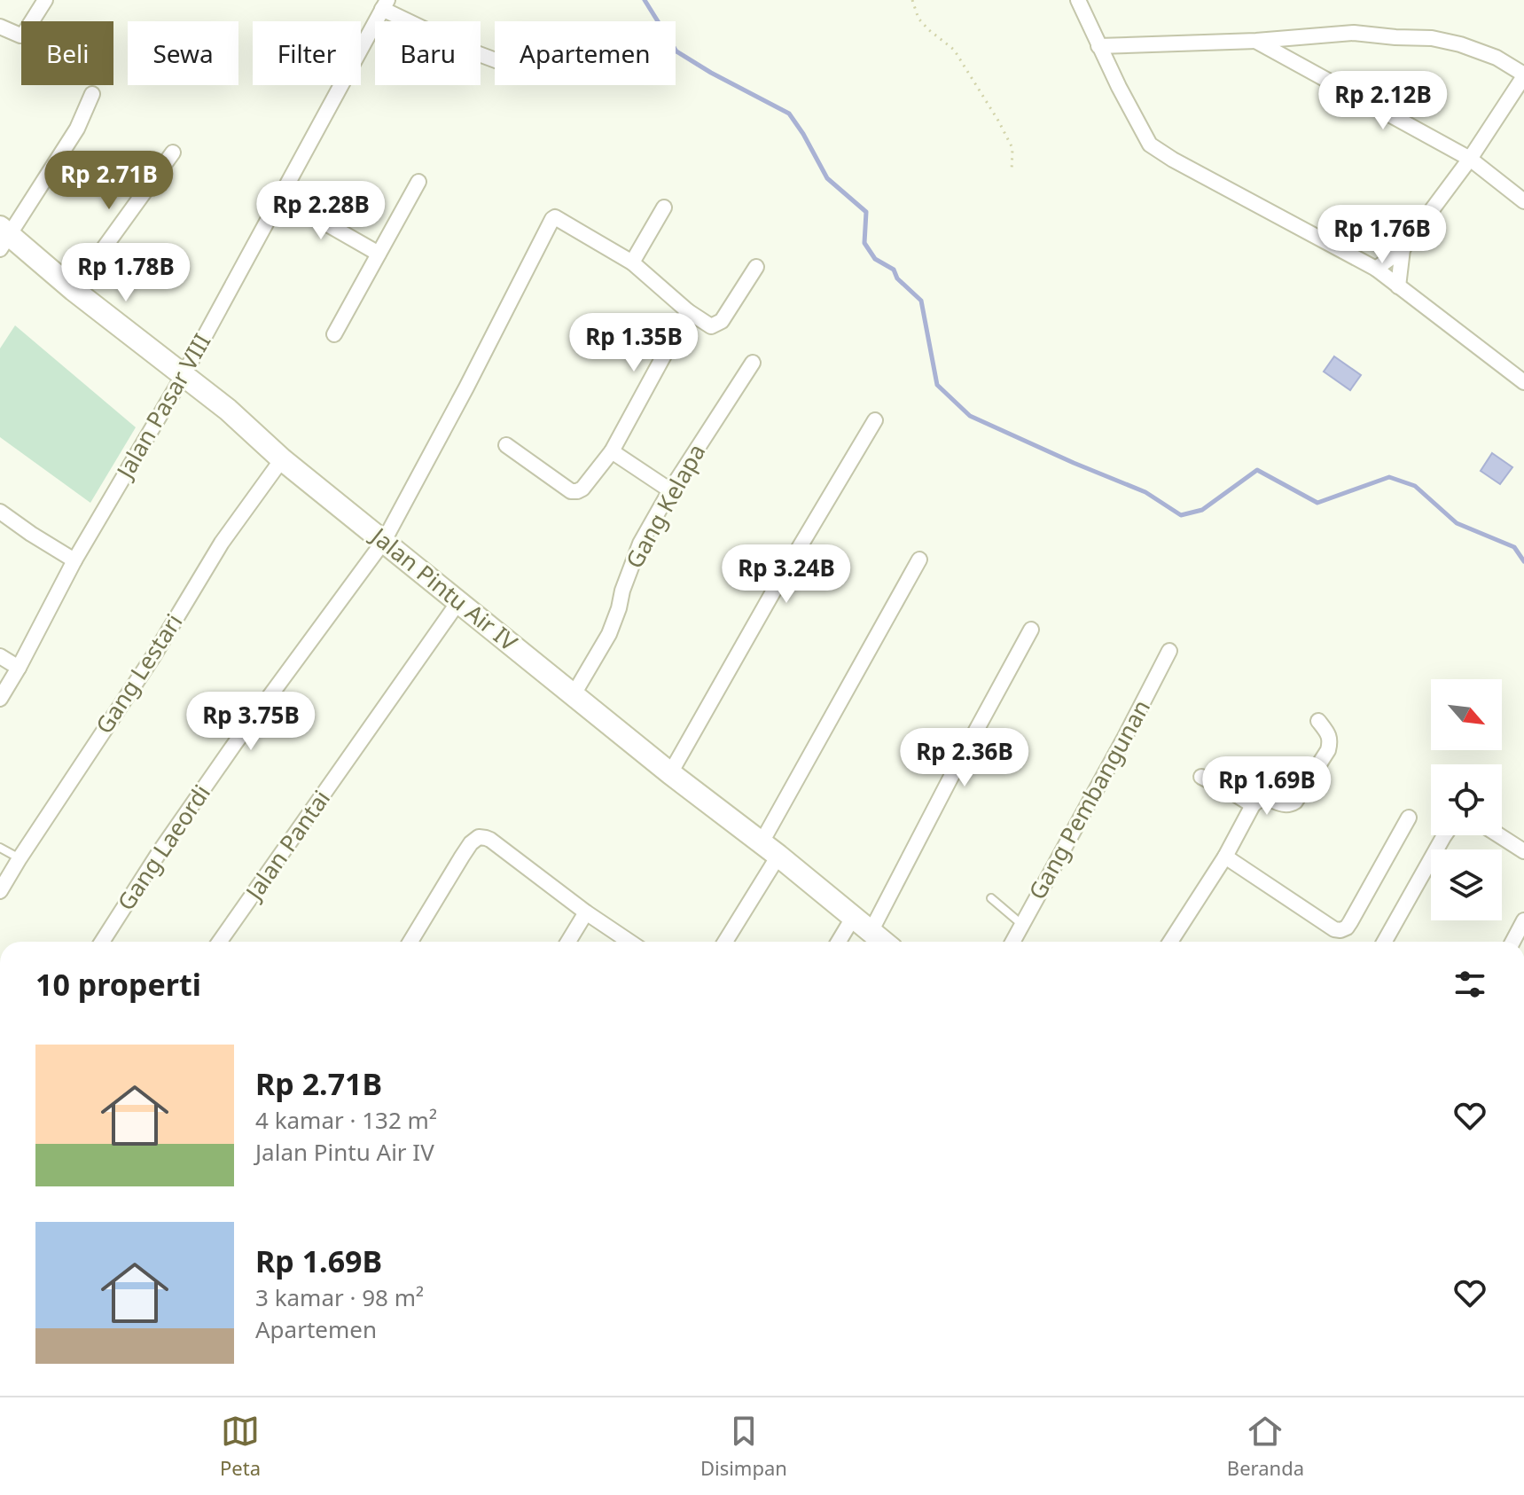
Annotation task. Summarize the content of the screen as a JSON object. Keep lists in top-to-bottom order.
{
  "streets": {
    "main road": ["Jalan Pintu Air IV"],
    "street": [
      "Jalan Pasar VIII",
      "Gang Kelapa",
      "Gang Lestari",
      "Gang Pembangunan",
      "Jalan Pantai",
      "Gang Laeordi"
    ]
  },
  "crossings": [
    ["Jalan Pasar VIII", "Jalan Pintu Air IV"],
    ["Gang Kelapa", "Jalan Pintu Air IV"],
    ["Jalan Pintu Air IV", "Gang Lestari"],
    ["Jalan Pintu Air IV", "Jalan Pantai"],
    ["Jalan Pintu Air IV", "Gang Laeordi"]
  ],
  "north": "bottom right",
  "page": {
    "chip": [
      "Beli",
      "Sewa",
      "Filter",
      "Baru",
      "Apartemen"
    ],
    "price": [
      "Rp 2.12B",
      "Rp 2.71B",
      "Rp 2.28B",
      "Rp 1.76B",
      "Rp 1.78B",
      "Rp 1.35B",
      "Rp 3.24B",
      "Rp 3.75B",
      "Rp 2.36B",
      "Rp 1.69B"
    ],
    "heading": "10 properti",
    "list": [
      {
        "name": "Rp 2.71B",
        "note": "4 kamar · 132 m² · Jalan Pintu Air IV"
      },
      {
        "name": "Rp 1.69B",
        "note": "3 kamar · 98 m² · Apartemen"
      }
    ],
    "tabs": ["Peta", "Disimpan", "Beranda"]
  }
}
